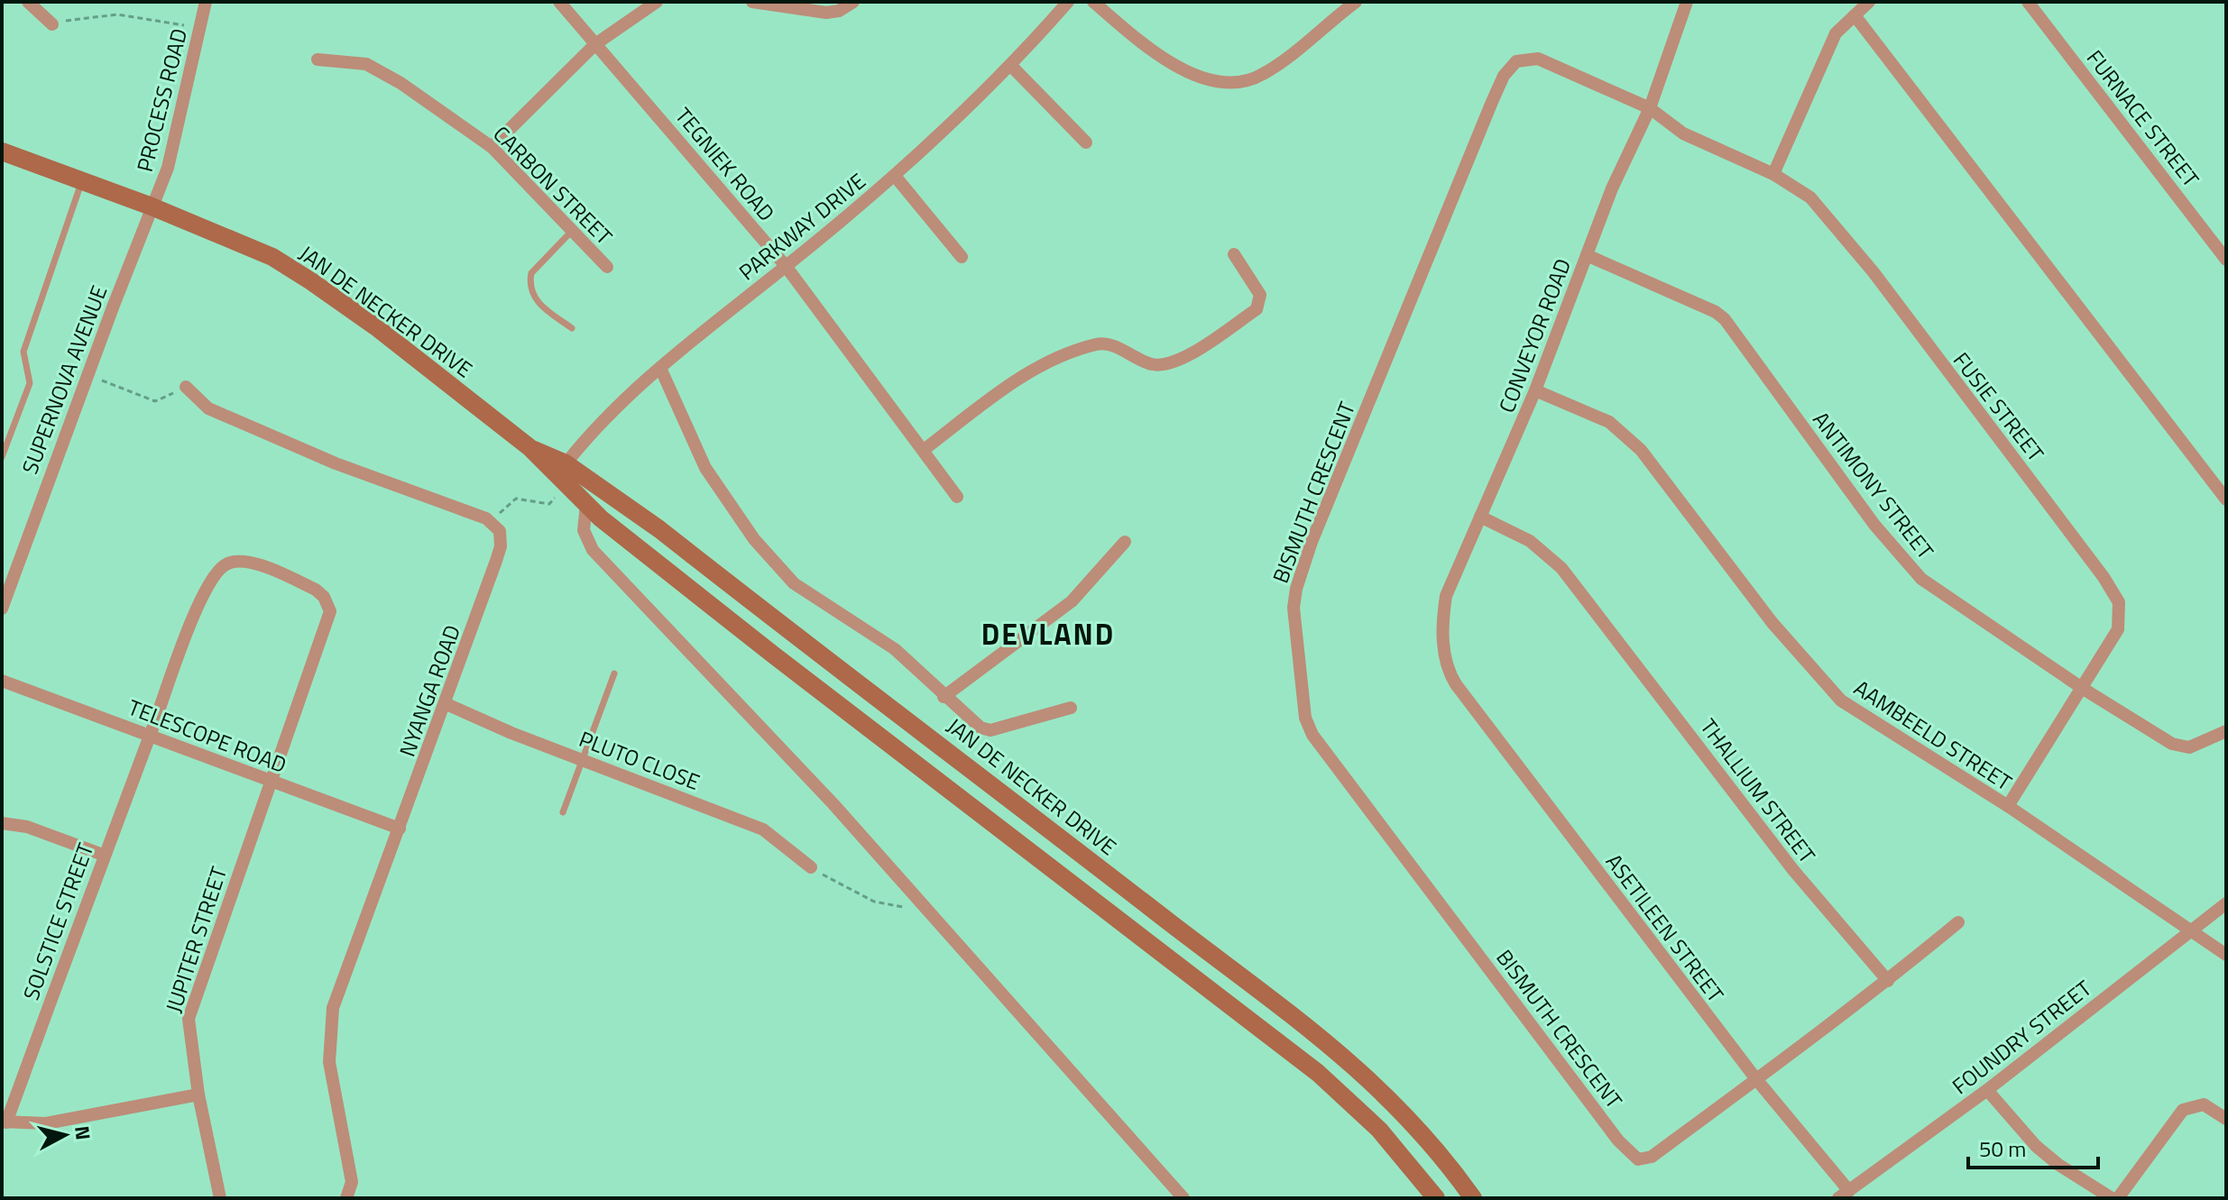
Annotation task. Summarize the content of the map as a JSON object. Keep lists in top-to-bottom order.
{
  "streets": {
    "main road": ["JAN DE NECKER DRIVE"],
    "street": [
      "PROCESS ROAD",
      "FURNACE STREET",
      "TEGNIEK ROAD",
      "CARBON STREET",
      "PARKWAY DRIVE",
      "CONVEYOR ROAD",
      "SUPERNOVA AVENUE",
      "FUSIE STREET",
      "ANTIMONY STREET",
      "BISMUTH CRESCENT",
      "NYANGA ROAD",
      "AAMBEELD STREET",
      "TELESCOPE ROAD",
      "PLUTO CLOSE",
      "THALLIUM STREET",
      "SOLSTICE STREET",
      "ASETILEEN STREET",
      "JUPITER STREET",
      "FOUNDRY STREET"
    ]
  },
  "crossings": [
    ["PROCESS ROAD", "JAN DE NECKER DRIVE"],
    ["PROCESS ROAD", "SUPERNOVA AVENUE"],
    ["TEGNIEK ROAD", "PARKWAY DRIVE"],
    ["PARKWAY DRIVE", "JAN DE NECKER DRIVE"],
    ["JAN DE NECKER DRIVE", "SUPERNOVA AVENUE"],
    ["CONVEYOR ROAD", "FUSIE STREET"],
    ["CONVEYOR ROAD", "ANTIMONY STREET"],
    ["CONVEYOR ROAD", "BISMUTH CRESCENT"],
    ["CONVEYOR ROAD", "AAMBEELD STREET"],
    ["CONVEYOR ROAD", "THALLIUM STREET"],
    ["CONVEYOR ROAD", "ASETILEEN STREET"],
    ["FUSIE STREET", "ANTIMONY STREET"],
    ["FUSIE STREET", "BISMUTH CRESCENT"],
    ["FUSIE STREET", "AAMBEELD STREET"],
    ["BISMUTH CRESCENT", "ASETILEEN STREET"],
    ["NYANGA ROAD", "TELESCOPE ROAD"],
    ["NYANGA ROAD", "PLUTO CLOSE"],
    ["AAMBEELD STREET", "FOUNDRY STREET"],
    ["TELESCOPE ROAD", "SOLSTICE STREET"],
    ["TELESCOPE ROAD", "JUPITER STREET"],
    ["SOLSTICE STREET", "JUPITER STREET"],
    ["ASETILEEN STREET", "FOUNDRY STREET"]
  ],
  "districts": ["DEVLAND"],
  "scale_bar": "50 m",
  "north": "right"
}
